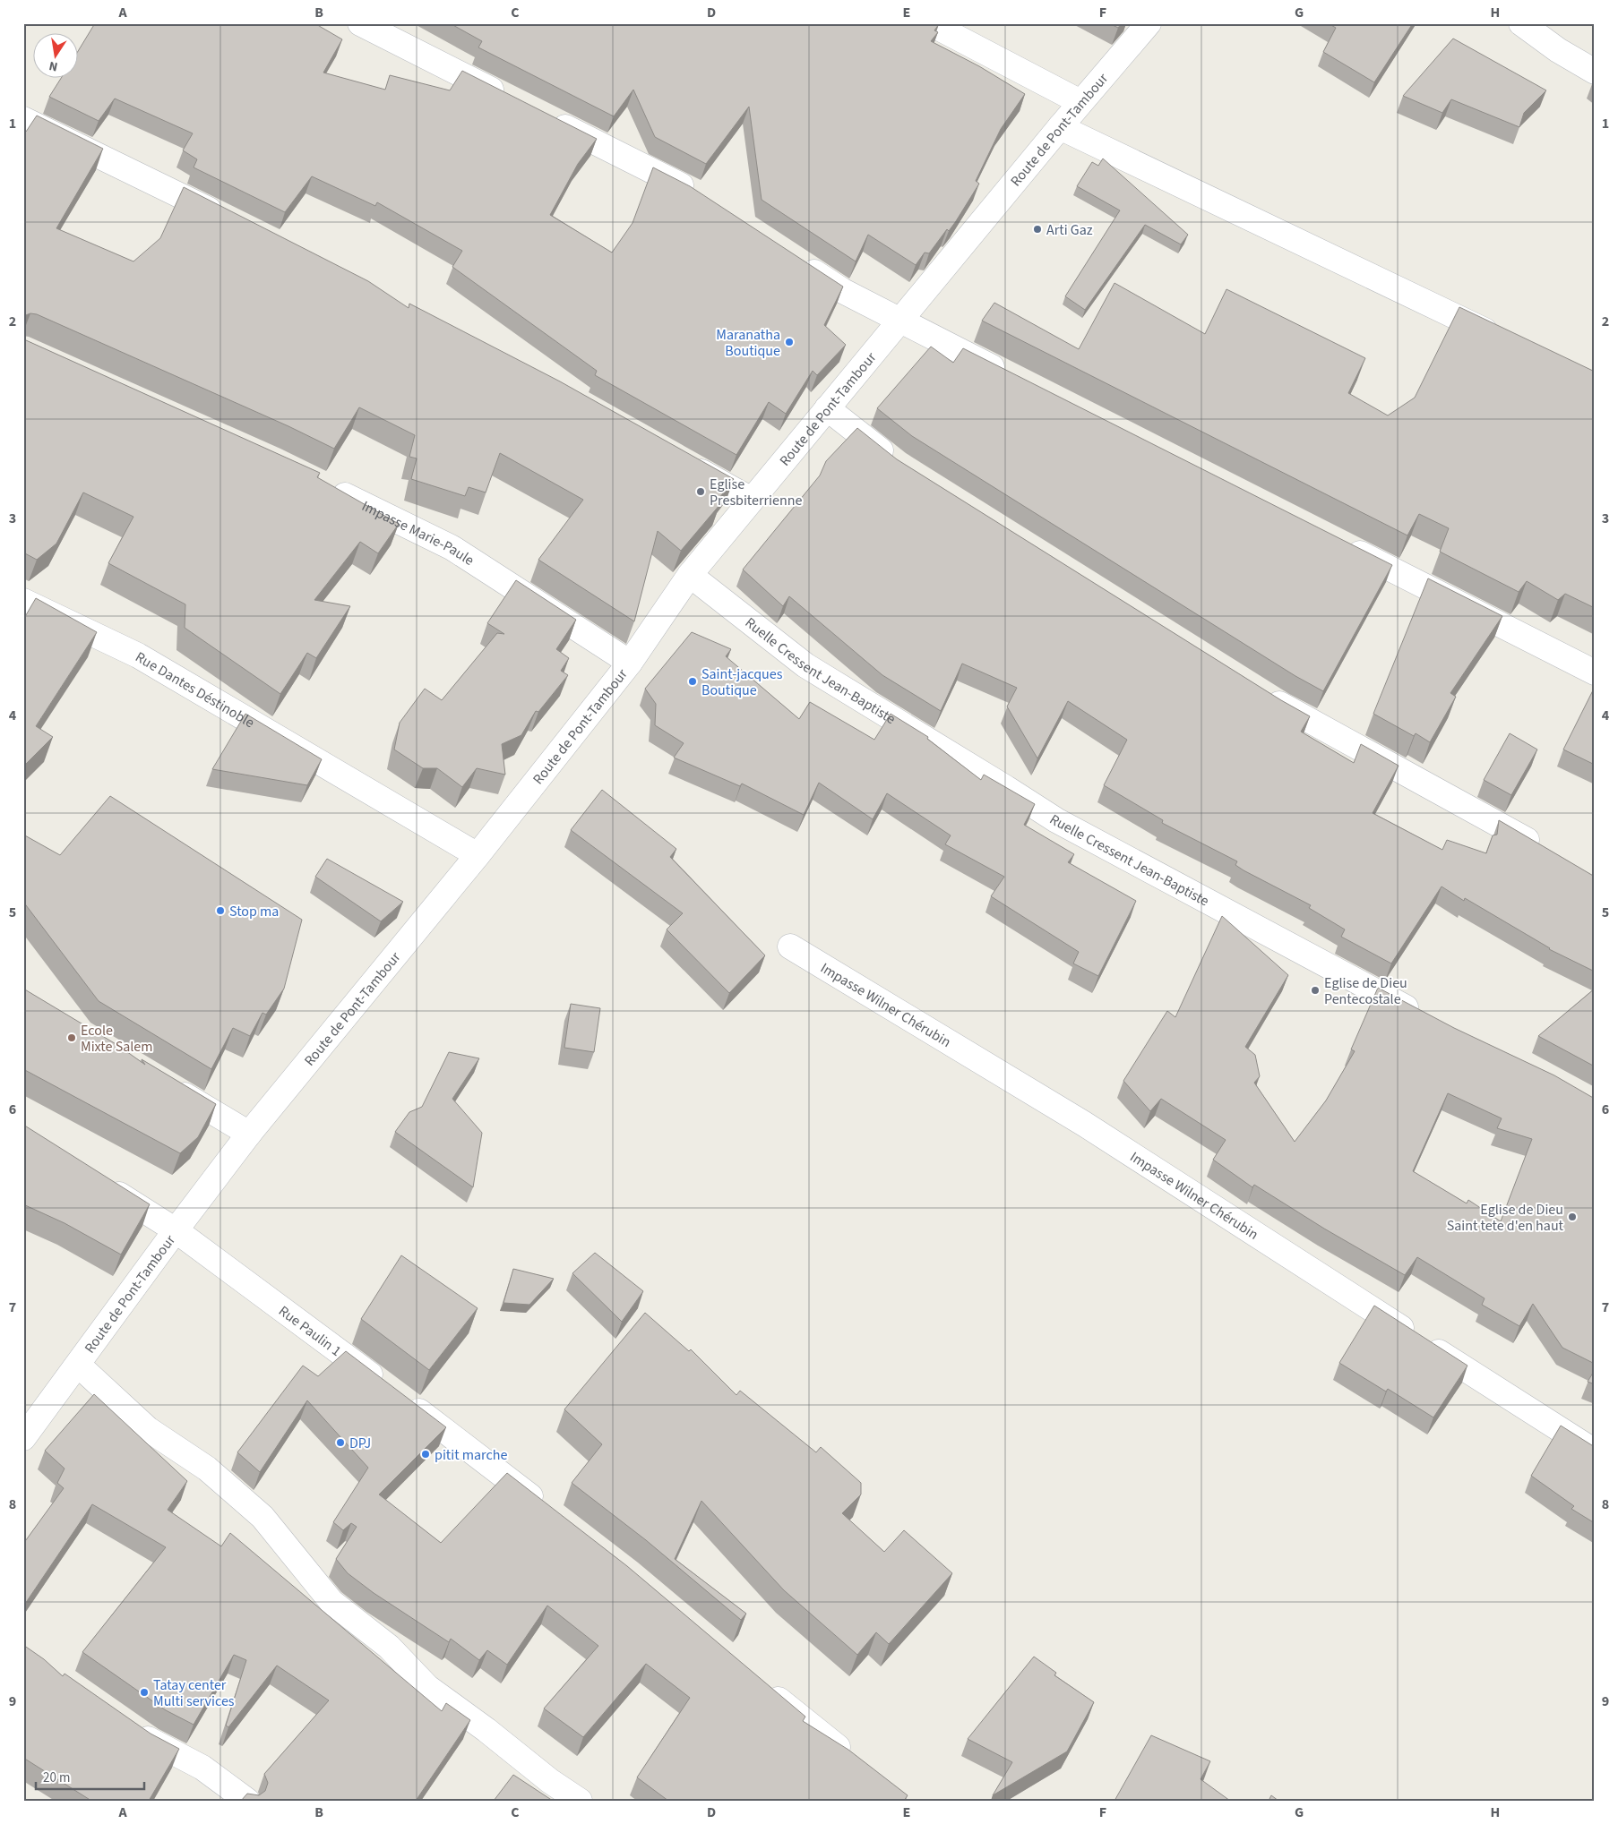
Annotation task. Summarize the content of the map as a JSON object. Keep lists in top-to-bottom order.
{
  "streets": {
    "street": [
      "Route de Pont-Tambour",
      "Impasse Marie-Paule",
      "Ruelle Cressent Jean-Baptiste",
      "Rue Dantes Déstinoble",
      "Impasse Wilner Chérubin",
      "Rue Paulin 1"
    ]
  },
  "crossings": [
    ["Route de Pont-Tambour", "Impasse Marie-Paule"],
    ["Route de Pont-Tambour", "Ruelle Cressent Jean-Baptiste"],
    ["Route de Pont-Tambour", "Rue Dantes Déstinoble"],
    ["Route de Pont-Tambour", "Rue Paulin 1"]
  ],
  "places": [
    "Arti Gaz",
    "Maranatha Boutique",
    "Eglise Presbiterrienne",
    "Saint-jacques Boutique",
    "Stop ma",
    "Eglise de Dieu Pentecostale",
    "Ecole Mixte Salem",
    "Eglise de Dieu Saint tete d'en haut",
    "DPJ",
    "pitit marche",
    "Tatay center Multi services"
  ],
  "scale_bar": "20 m",
  "north": "bottom",
  "grid": {
    "columns": [
      "A",
      "B",
      "C",
      "D",
      "E",
      "F",
      "G",
      "H"
    ],
    "rows": [
      "1",
      "2",
      "3",
      "4",
      "5",
      "6",
      "7",
      "8",
      "9"
    ]
  }
}
